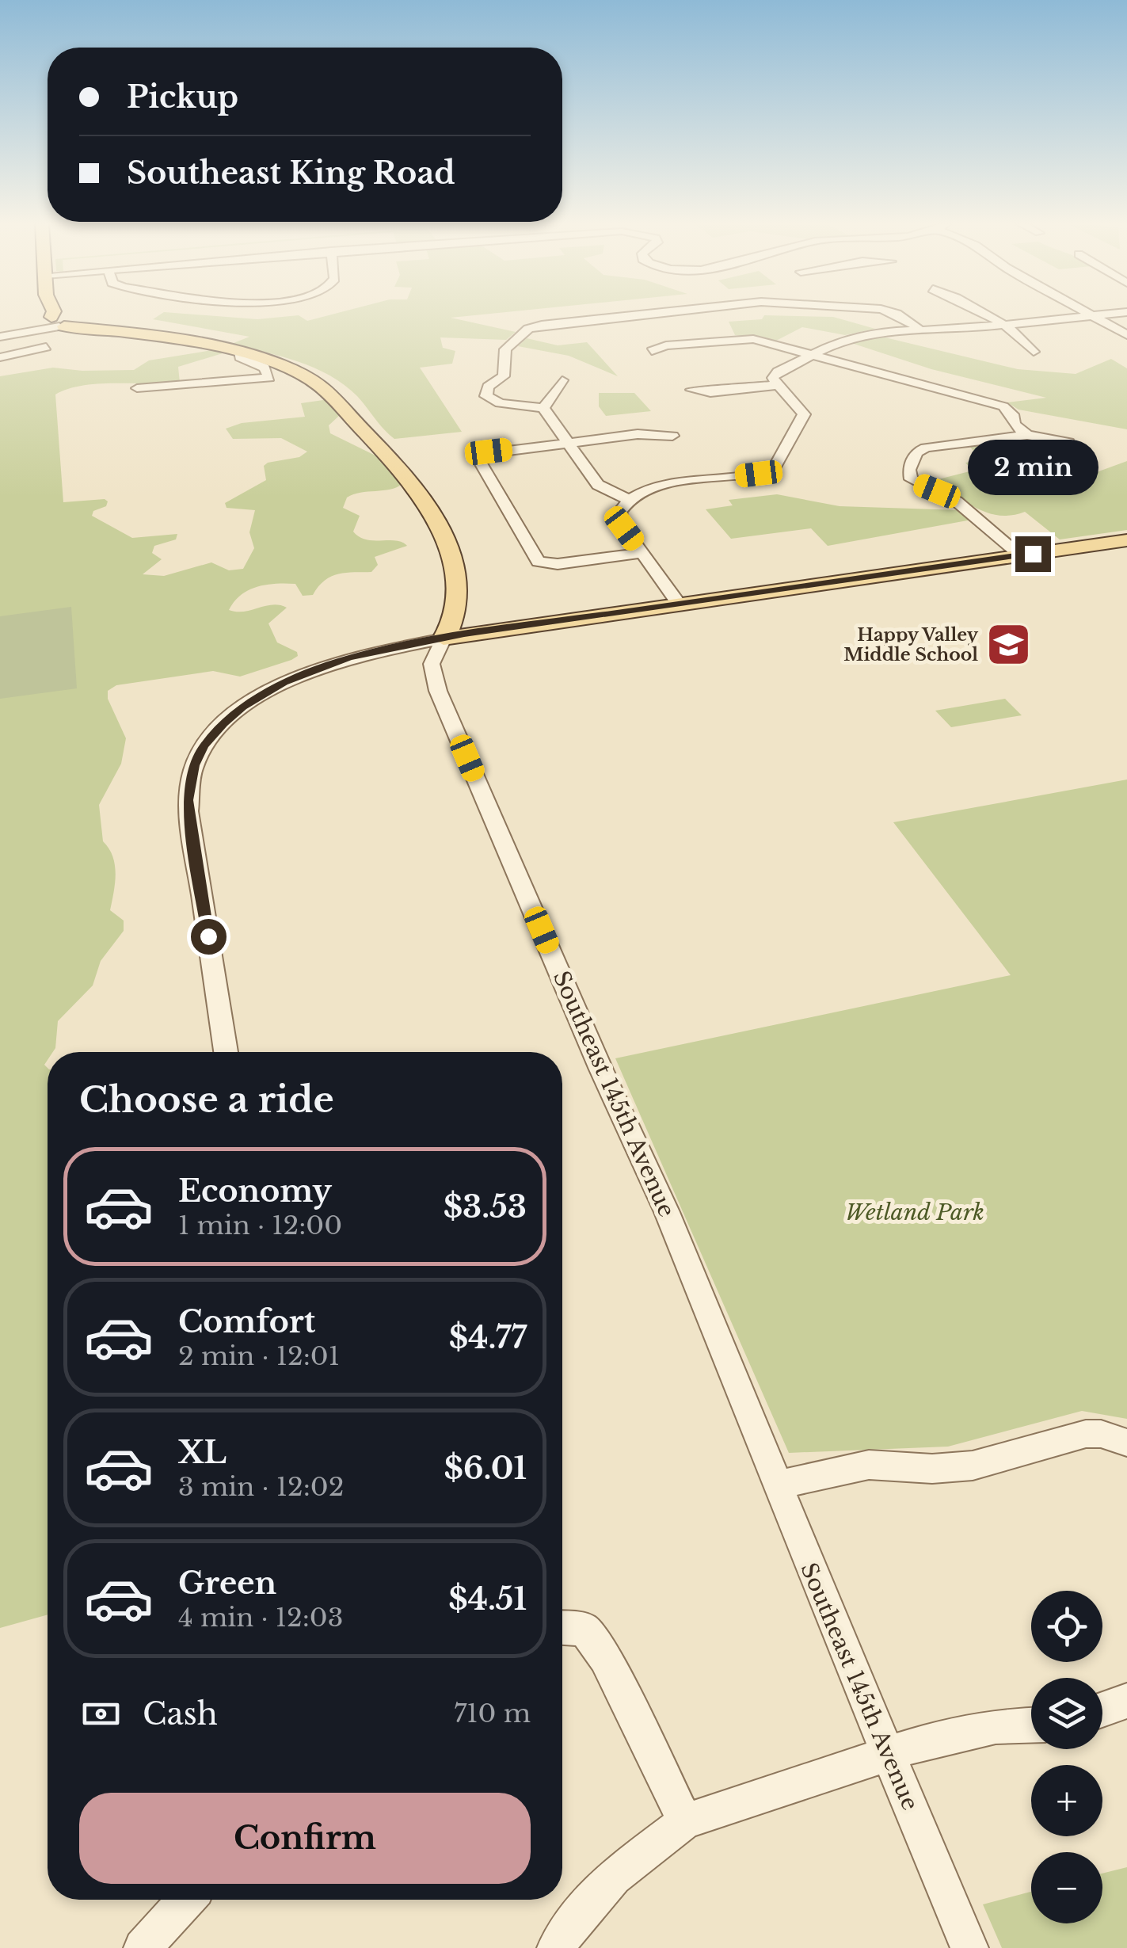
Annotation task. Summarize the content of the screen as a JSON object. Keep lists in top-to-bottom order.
{
  "streets": {
    "main road": ["Southeast 145th Avenue"]
  },
  "parks": ["Wetland Park"],
  "places": {
    "school or university": ["Happy Valley Middle School"]
  },
  "page": {
    "banner": ["Pickup", "Southeast King Road"],
    "bubble": "2 min",
    "heading": "Choose a ride",
    "list": [
      {
        "name": "Economy",
        "note": "1 min · 12:00",
        "value": "$3.53"
      },
      {
        "name": "Comfort",
        "note": "2 min · 12:01",
        "value": "$4.77"
      },
      {
        "name": "XL",
        "note": "3 min · 12:02",
        "value": "$6.01"
      },
      {
        "name": "Green",
        "note": "4 min · 12:03",
        "value": "$4.51"
      }
    ],
    "map_buttons": ["+", "−"],
    "pay": ["Cash", "710 m"],
    "buttons": "Confirm"
  }
}
